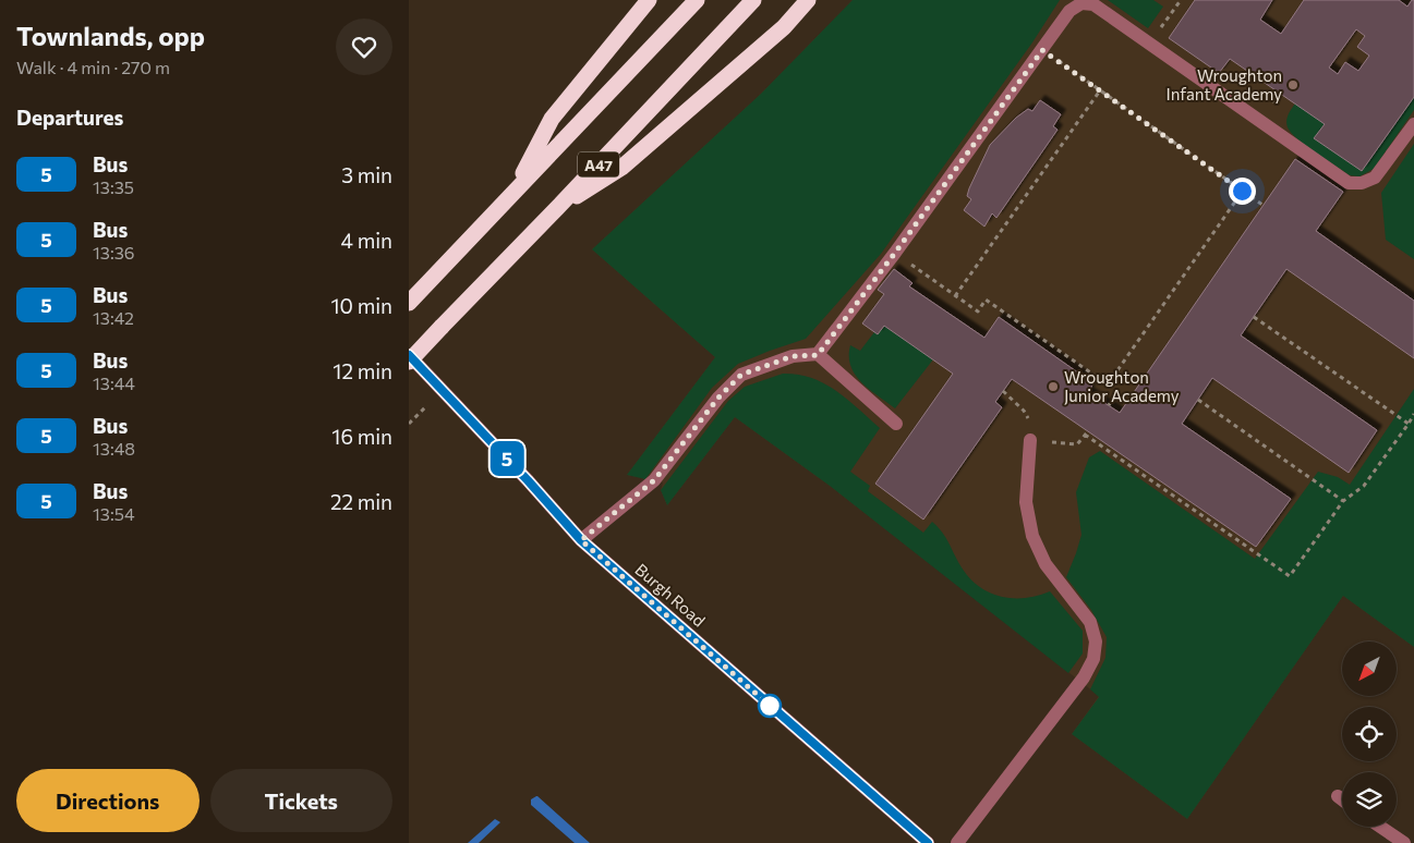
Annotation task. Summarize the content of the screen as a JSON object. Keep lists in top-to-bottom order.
{
  "streets": {
    "highway": ["A47"],
    "street": ["Burgh Road"]
  },
  "places": ["Wroughton Infant Academy", "Wroughton Junior Academy"],
  "lines": ["bus line 5"],
  "north": "bottom left",
  "page": {
    "heading": [
      ["Townlands, opp", "Walk · 4 min · 270 m"],
      "Departures"
    ],
    "on_map": "5",
    "list": [
      {
        "mark": "5",
        "name": "Bus",
        "note": "13:35",
        "value": "3 min"
      },
      {
        "mark": "5",
        "name": "Bus",
        "note": "13:36",
        "value": "4 min"
      },
      {
        "mark": "5",
        "name": "Bus",
        "note": "13:42",
        "value": "10 min"
      },
      {
        "mark": "5",
        "name": "Bus",
        "note": "13:44",
        "value": "12 min"
      },
      {
        "mark": "5",
        "name": "Bus",
        "note": "13:48",
        "value": "16 min"
      },
      {
        "mark": "5",
        "name": "Bus",
        "note": "13:54",
        "value": "22 min"
      }
    ],
    "buttons": ["Directions", "Tickets"]
  }
}
